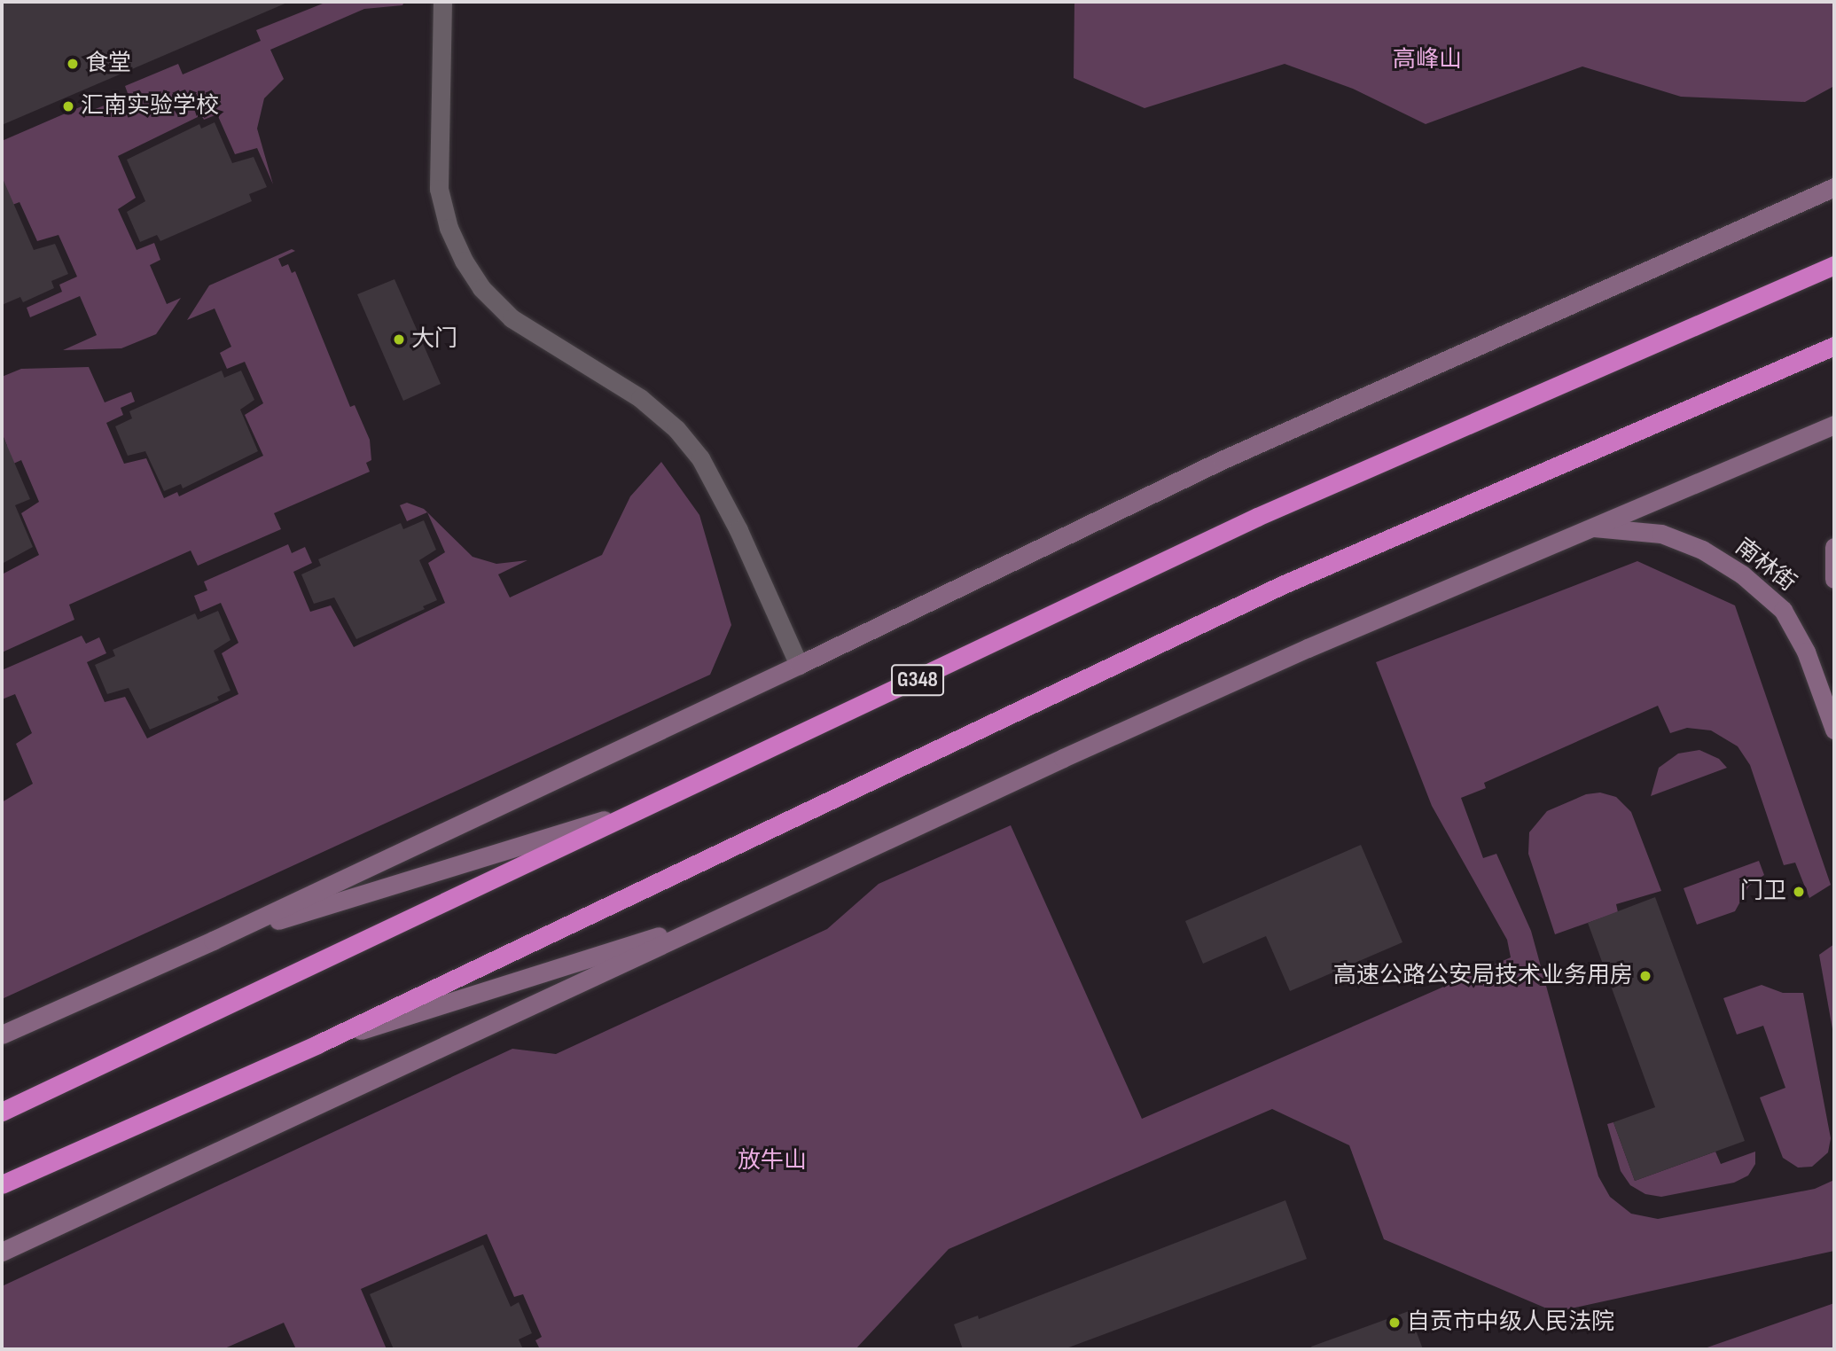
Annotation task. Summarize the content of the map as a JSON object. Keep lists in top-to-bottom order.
{
  "streets": {
    "highway": ["G348"],
    "street": ["南林街"]
  },
  "parks": ["高峰山", "放牛山"],
  "places": [
    "食堂",
    "汇南实验学校",
    "大门",
    "门卫",
    "高速公路公安局技术业务用房",
    "自贡市中级人民法院"
  ]
}
